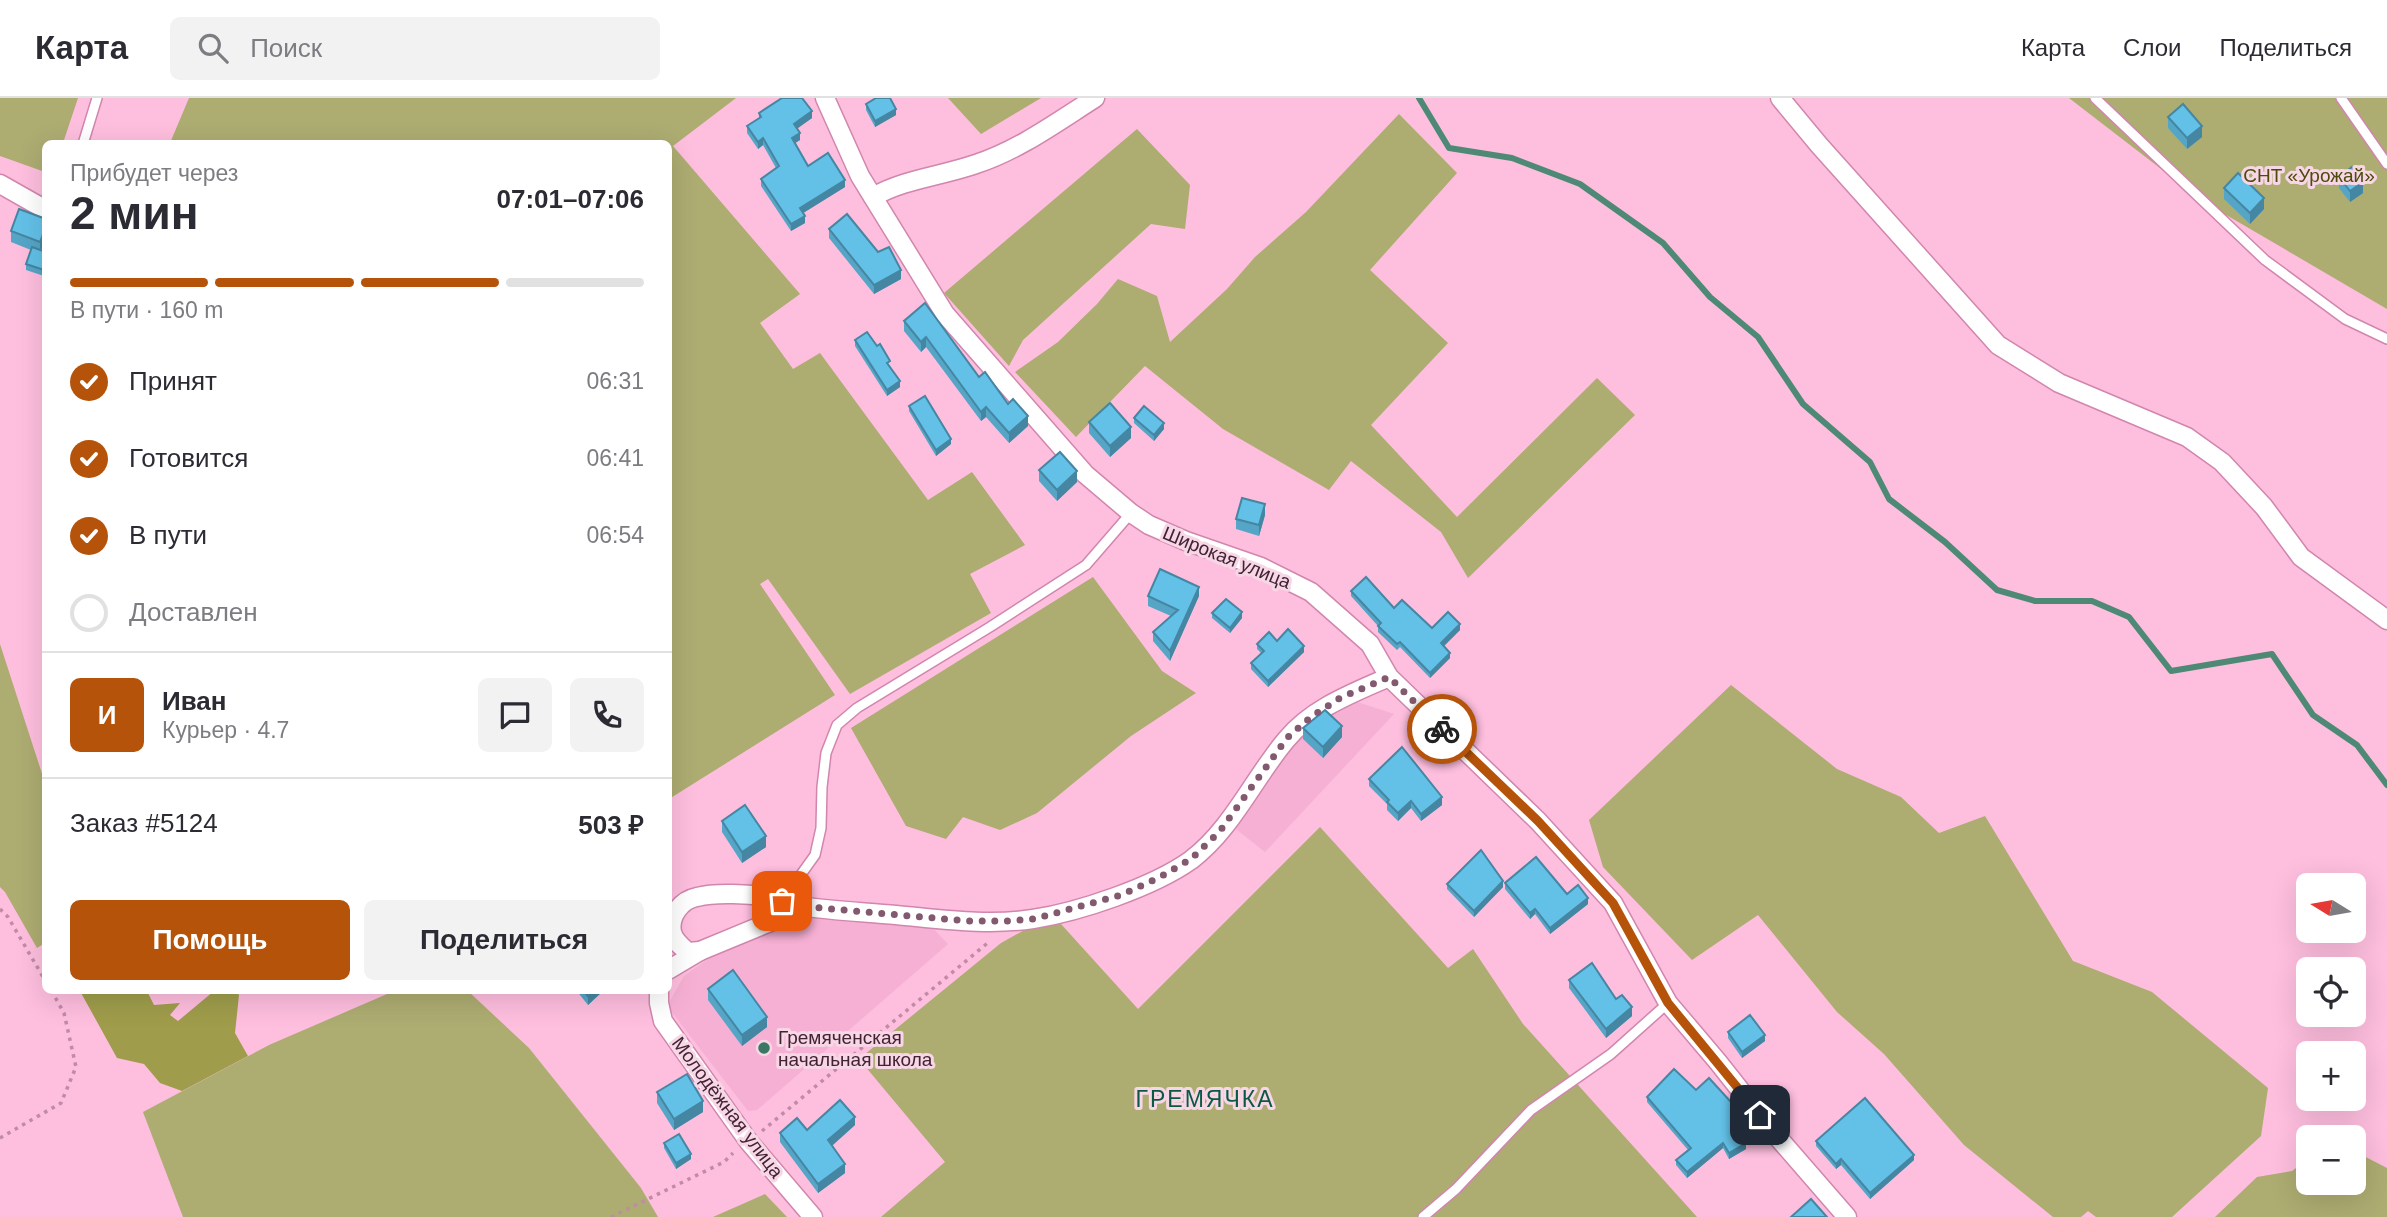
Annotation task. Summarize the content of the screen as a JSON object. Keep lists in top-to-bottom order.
{
  "streets": {
    "street": ["Широкая улица", "Молодёжная улица"]
  },
  "districts": ["ГРЕМЯЧКА"],
  "parks": ["СНТ «Урожай»"],
  "places": ["Гремяченская начальная школа"],
  "north": "left",
  "page": {
    "header": "Карта",
    "search": "Поиск",
    "nav": ["Карта", "Слои", "Поделиться"],
    "heading": ["2 мин", "Прибудет через", "07:01–07:06"],
    "panel": [
      "Иван",
      "Курьер · 4.7",
      "Заказ #5124",
      "503 ₽"
    ],
    "bar": "В пути · 160 m",
    "list": [
      ["Принят", "06:31"],
      ["Готовится", "06:41"],
      ["В пути", "06:54"],
      "Доставлен"
    ],
    "round": "И",
    "map_buttons": ["+", "−"],
    "buttons": ["Помощь", "Поделиться"]
  }
}
